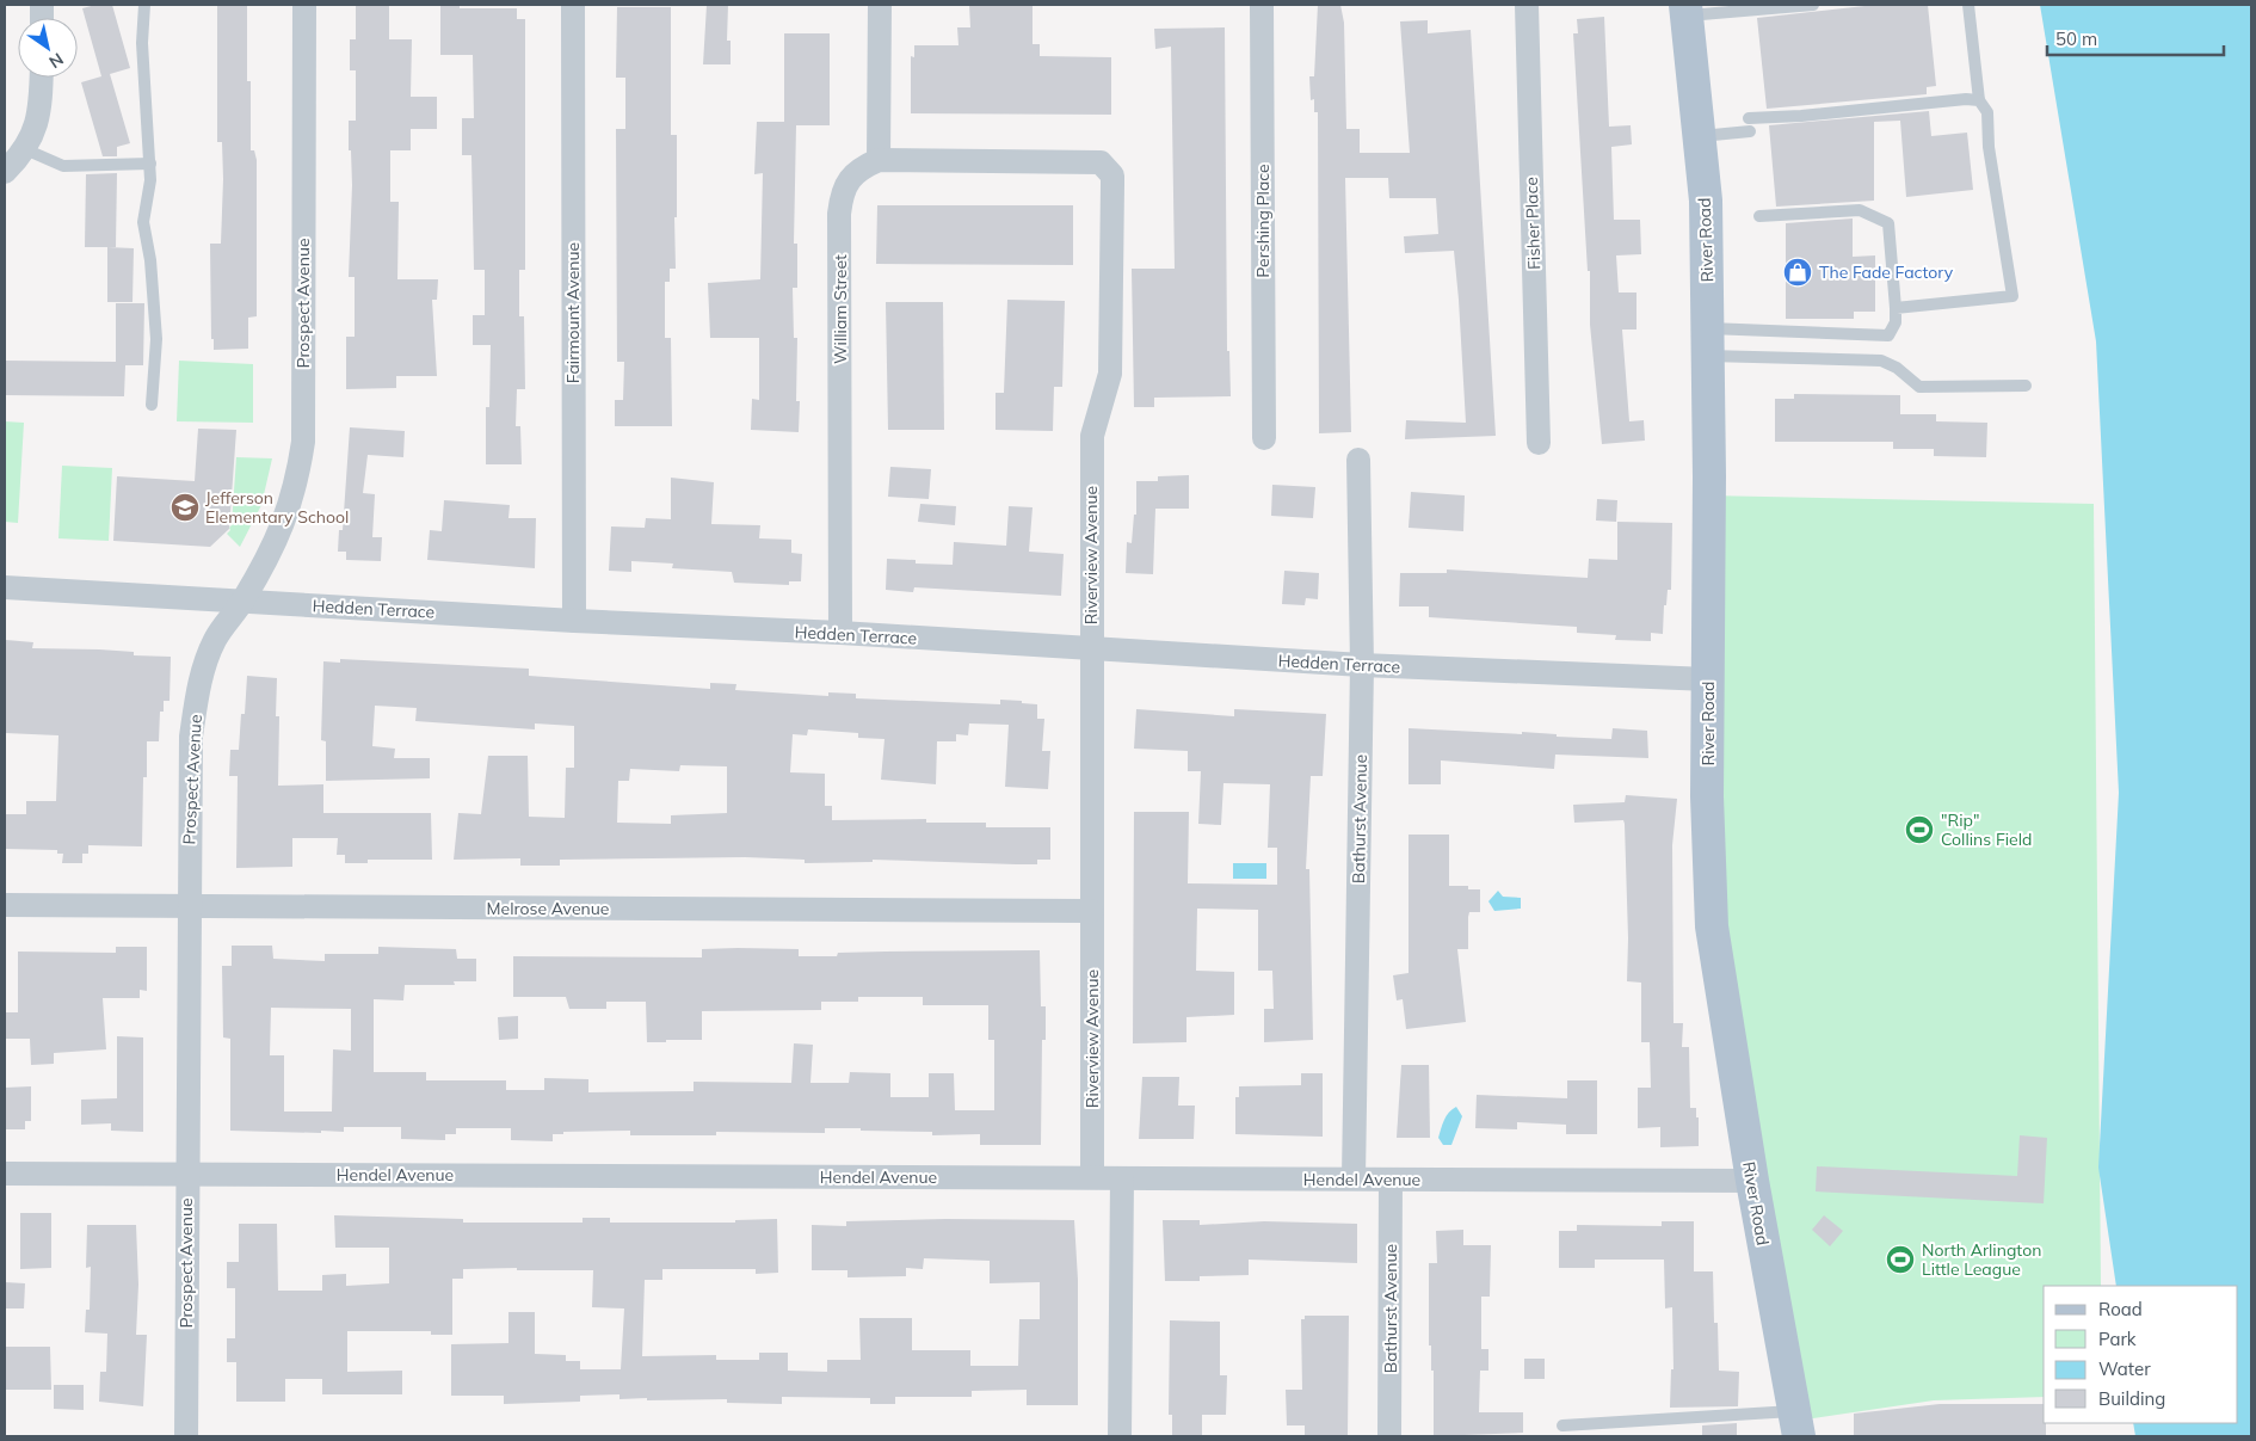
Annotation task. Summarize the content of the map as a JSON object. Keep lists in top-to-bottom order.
{
  "streets": {
    "main road": ["River Road"],
    "street": [
      "Pershing Place",
      "Fisher Place",
      "Prospect Avenue",
      "William Street",
      "Fairmount Avenue",
      "Riverview Avenue",
      "Hedden Terrace",
      "Bathurst Avenue",
      "Melrose Avenue",
      "Hendel Avenue"
    ]
  },
  "crossings": [
    ["River Road", "Hedden Terrace"],
    ["River Road", "Hendel Avenue"],
    ["Prospect Avenue", "Hedden Terrace"],
    ["Prospect Avenue", "Melrose Avenue"],
    ["Prospect Avenue", "Hendel Avenue"],
    ["William Street", "Riverview Avenue"],
    ["William Street", "Hedden Terrace"],
    ["Fairmount Avenue", "Hedden Terrace"],
    ["Riverview Avenue", "Hedden Terrace"],
    ["Riverview Avenue", "Melrose Avenue"],
    ["Riverview Avenue", "Hendel Avenue"],
    ["Hedden Terrace", "Bathurst Avenue"],
    ["Bathurst Avenue", "Hendel Avenue"]
  ],
  "places": {
    "shop": ["The Fade Factory"],
    "school or university": ["Jefferson Elementary School"],
    "sports": ["\"Rip\" Collins Field", "North Arlington Little League"]
  },
  "legend": [
    "Road",
    "Park",
    "Water",
    "Building"
  ],
  "scale_bar": "50 m",
  "north": "bottom right"
}
